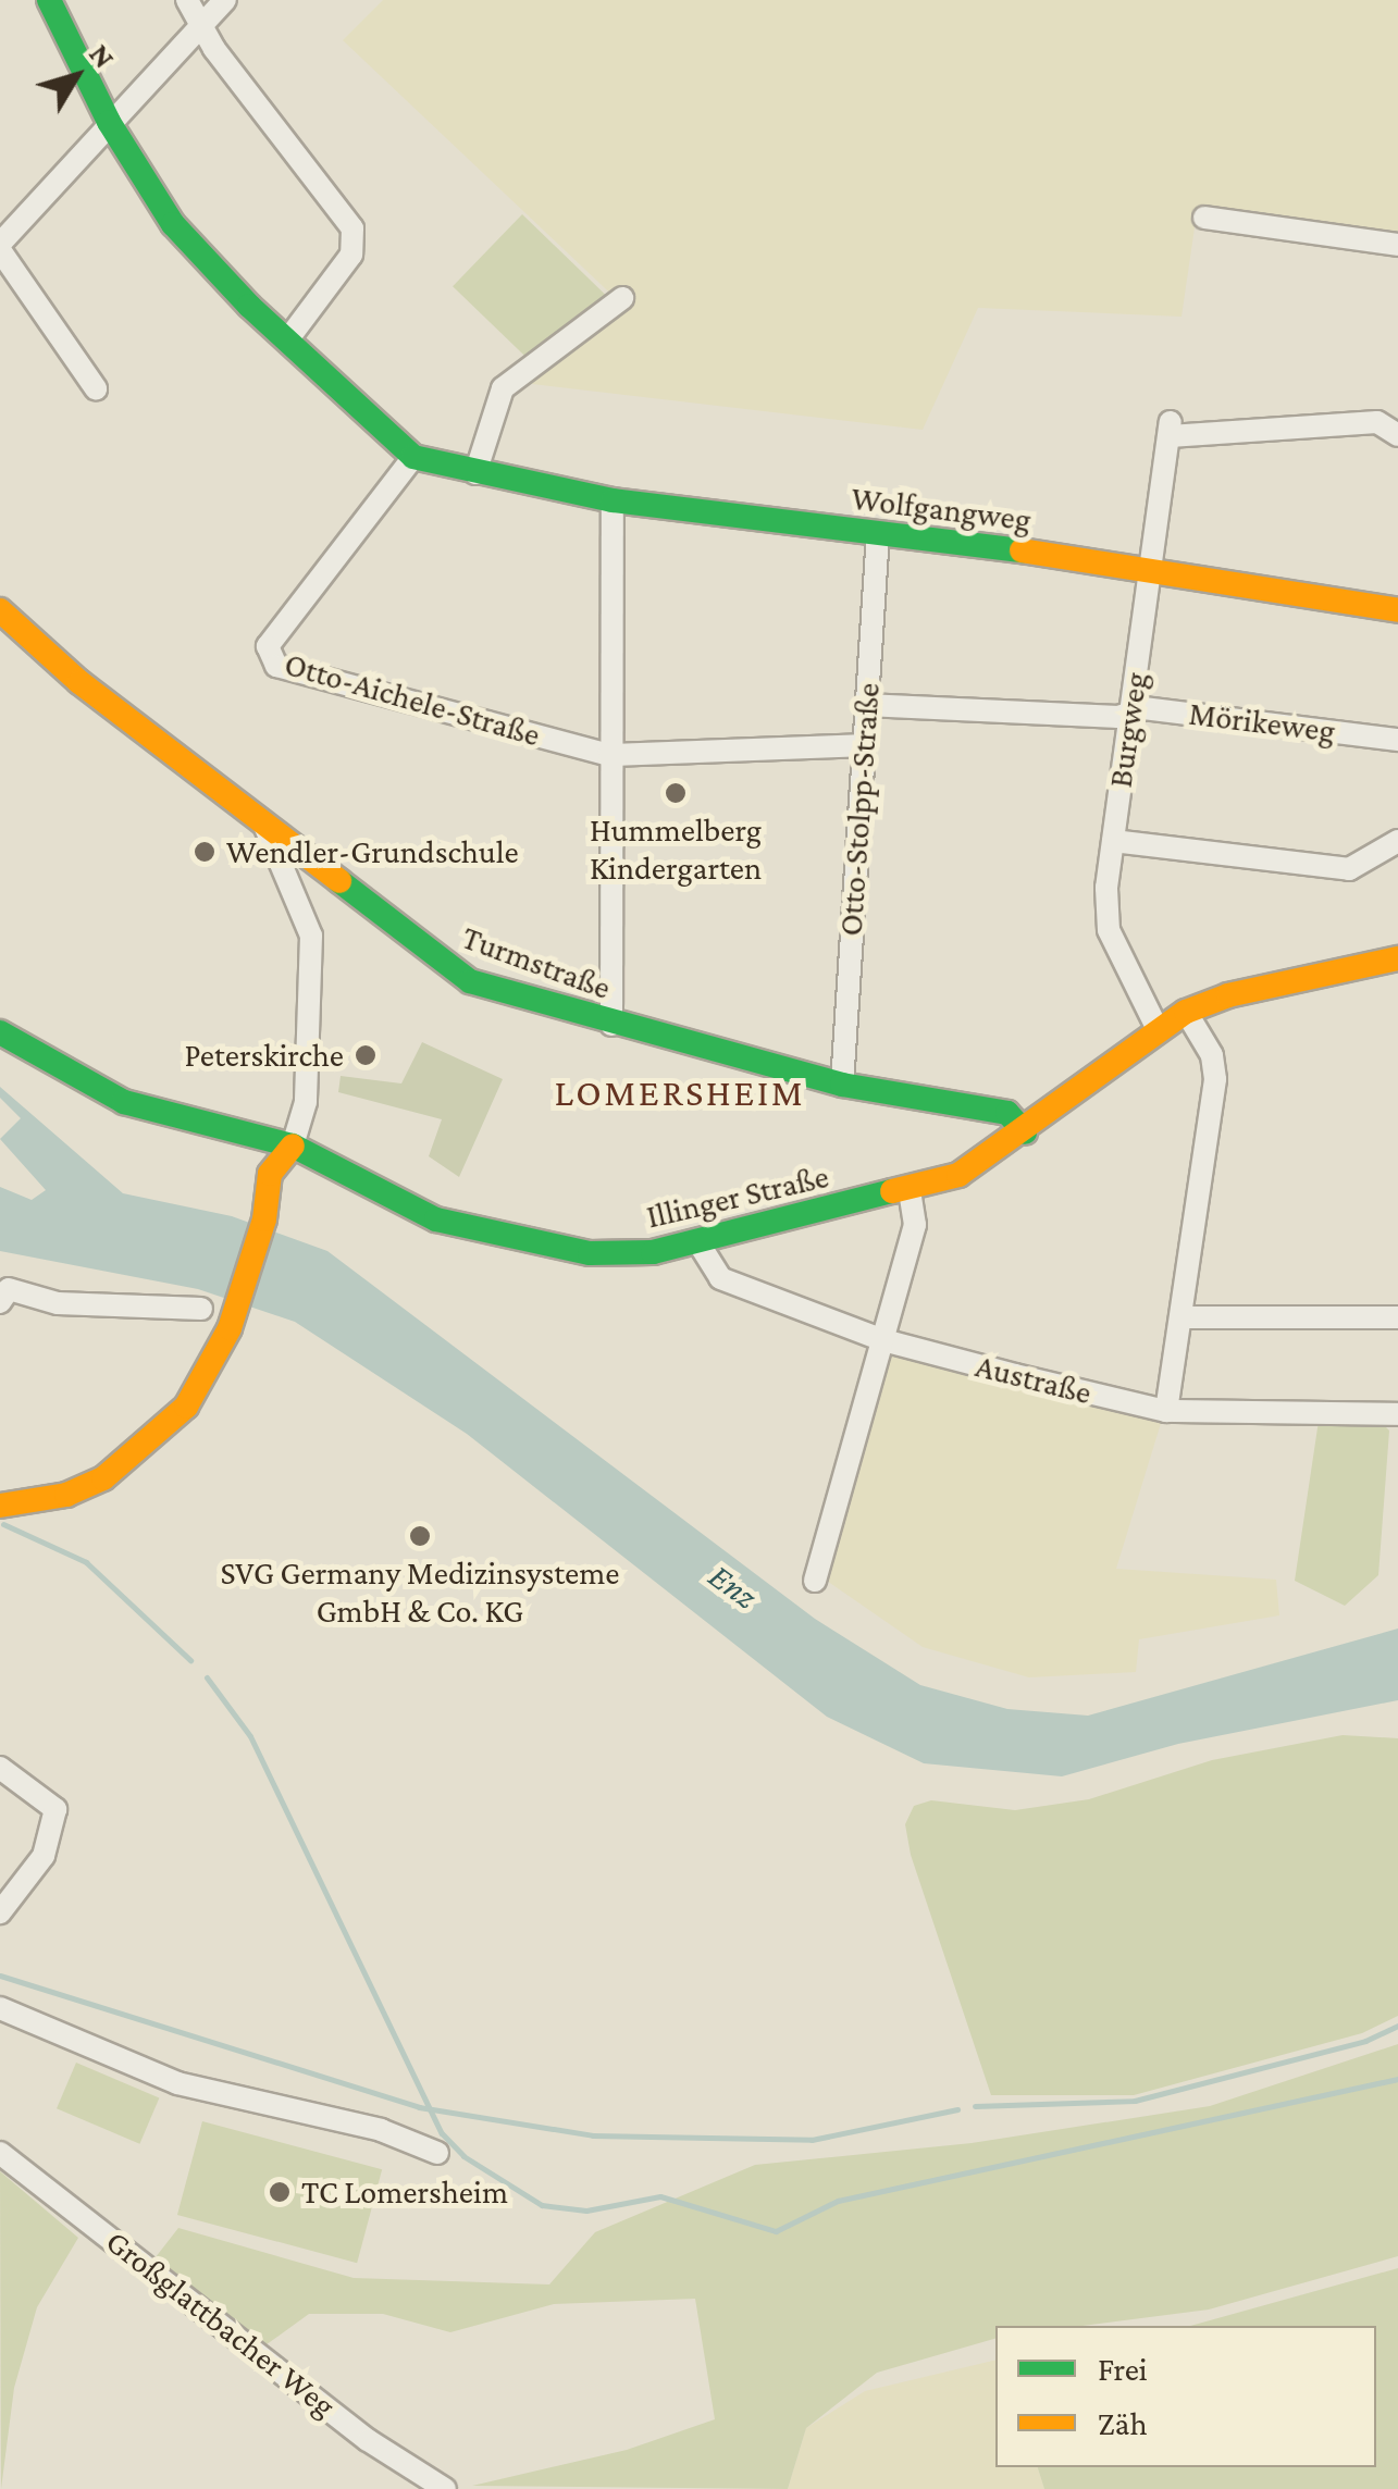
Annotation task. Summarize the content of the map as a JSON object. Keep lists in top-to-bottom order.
{
  "streets": {
    "street": [
      "Wolfgangweg",
      "Otto-Aichele-Straße",
      "Mörikeweg",
      "Burgweg",
      "Otto-Stolpp-Straße",
      "Turmstraße",
      "Illinger Straße",
      "Austraße",
      "Großglattbacher Weg"
    ]
  },
  "crossings": [
    ["Wolfgangweg", "Otto-Aichele-Straße"],
    ["Wolfgangweg", "Burgweg"],
    ["Wolfgangweg", "Otto-Stolpp-Straße"],
    ["Mörikeweg", "Burgweg"],
    ["Mörikeweg", "Otto-Stolpp-Straße"],
    ["Burgweg", "Illinger Straße"],
    ["Otto-Stolpp-Straße", "Turmstraße"],
    ["Turmstraße", "Illinger Straße"],
    ["Illinger Straße", "Austraße"]
  ],
  "districts": ["LOMERSHEIM"],
  "water": ["Enz"],
  "places": [
    "Hummelberg Kindergarten",
    "Wendler-Grundschule",
    "Peterskirche",
    "SVG Germany Medizinsysteme GmbH & Co. KG",
    "TC Lomersheim"
  ],
  "legend": ["Frei", "Zäh"],
  "north": "top right"
}
